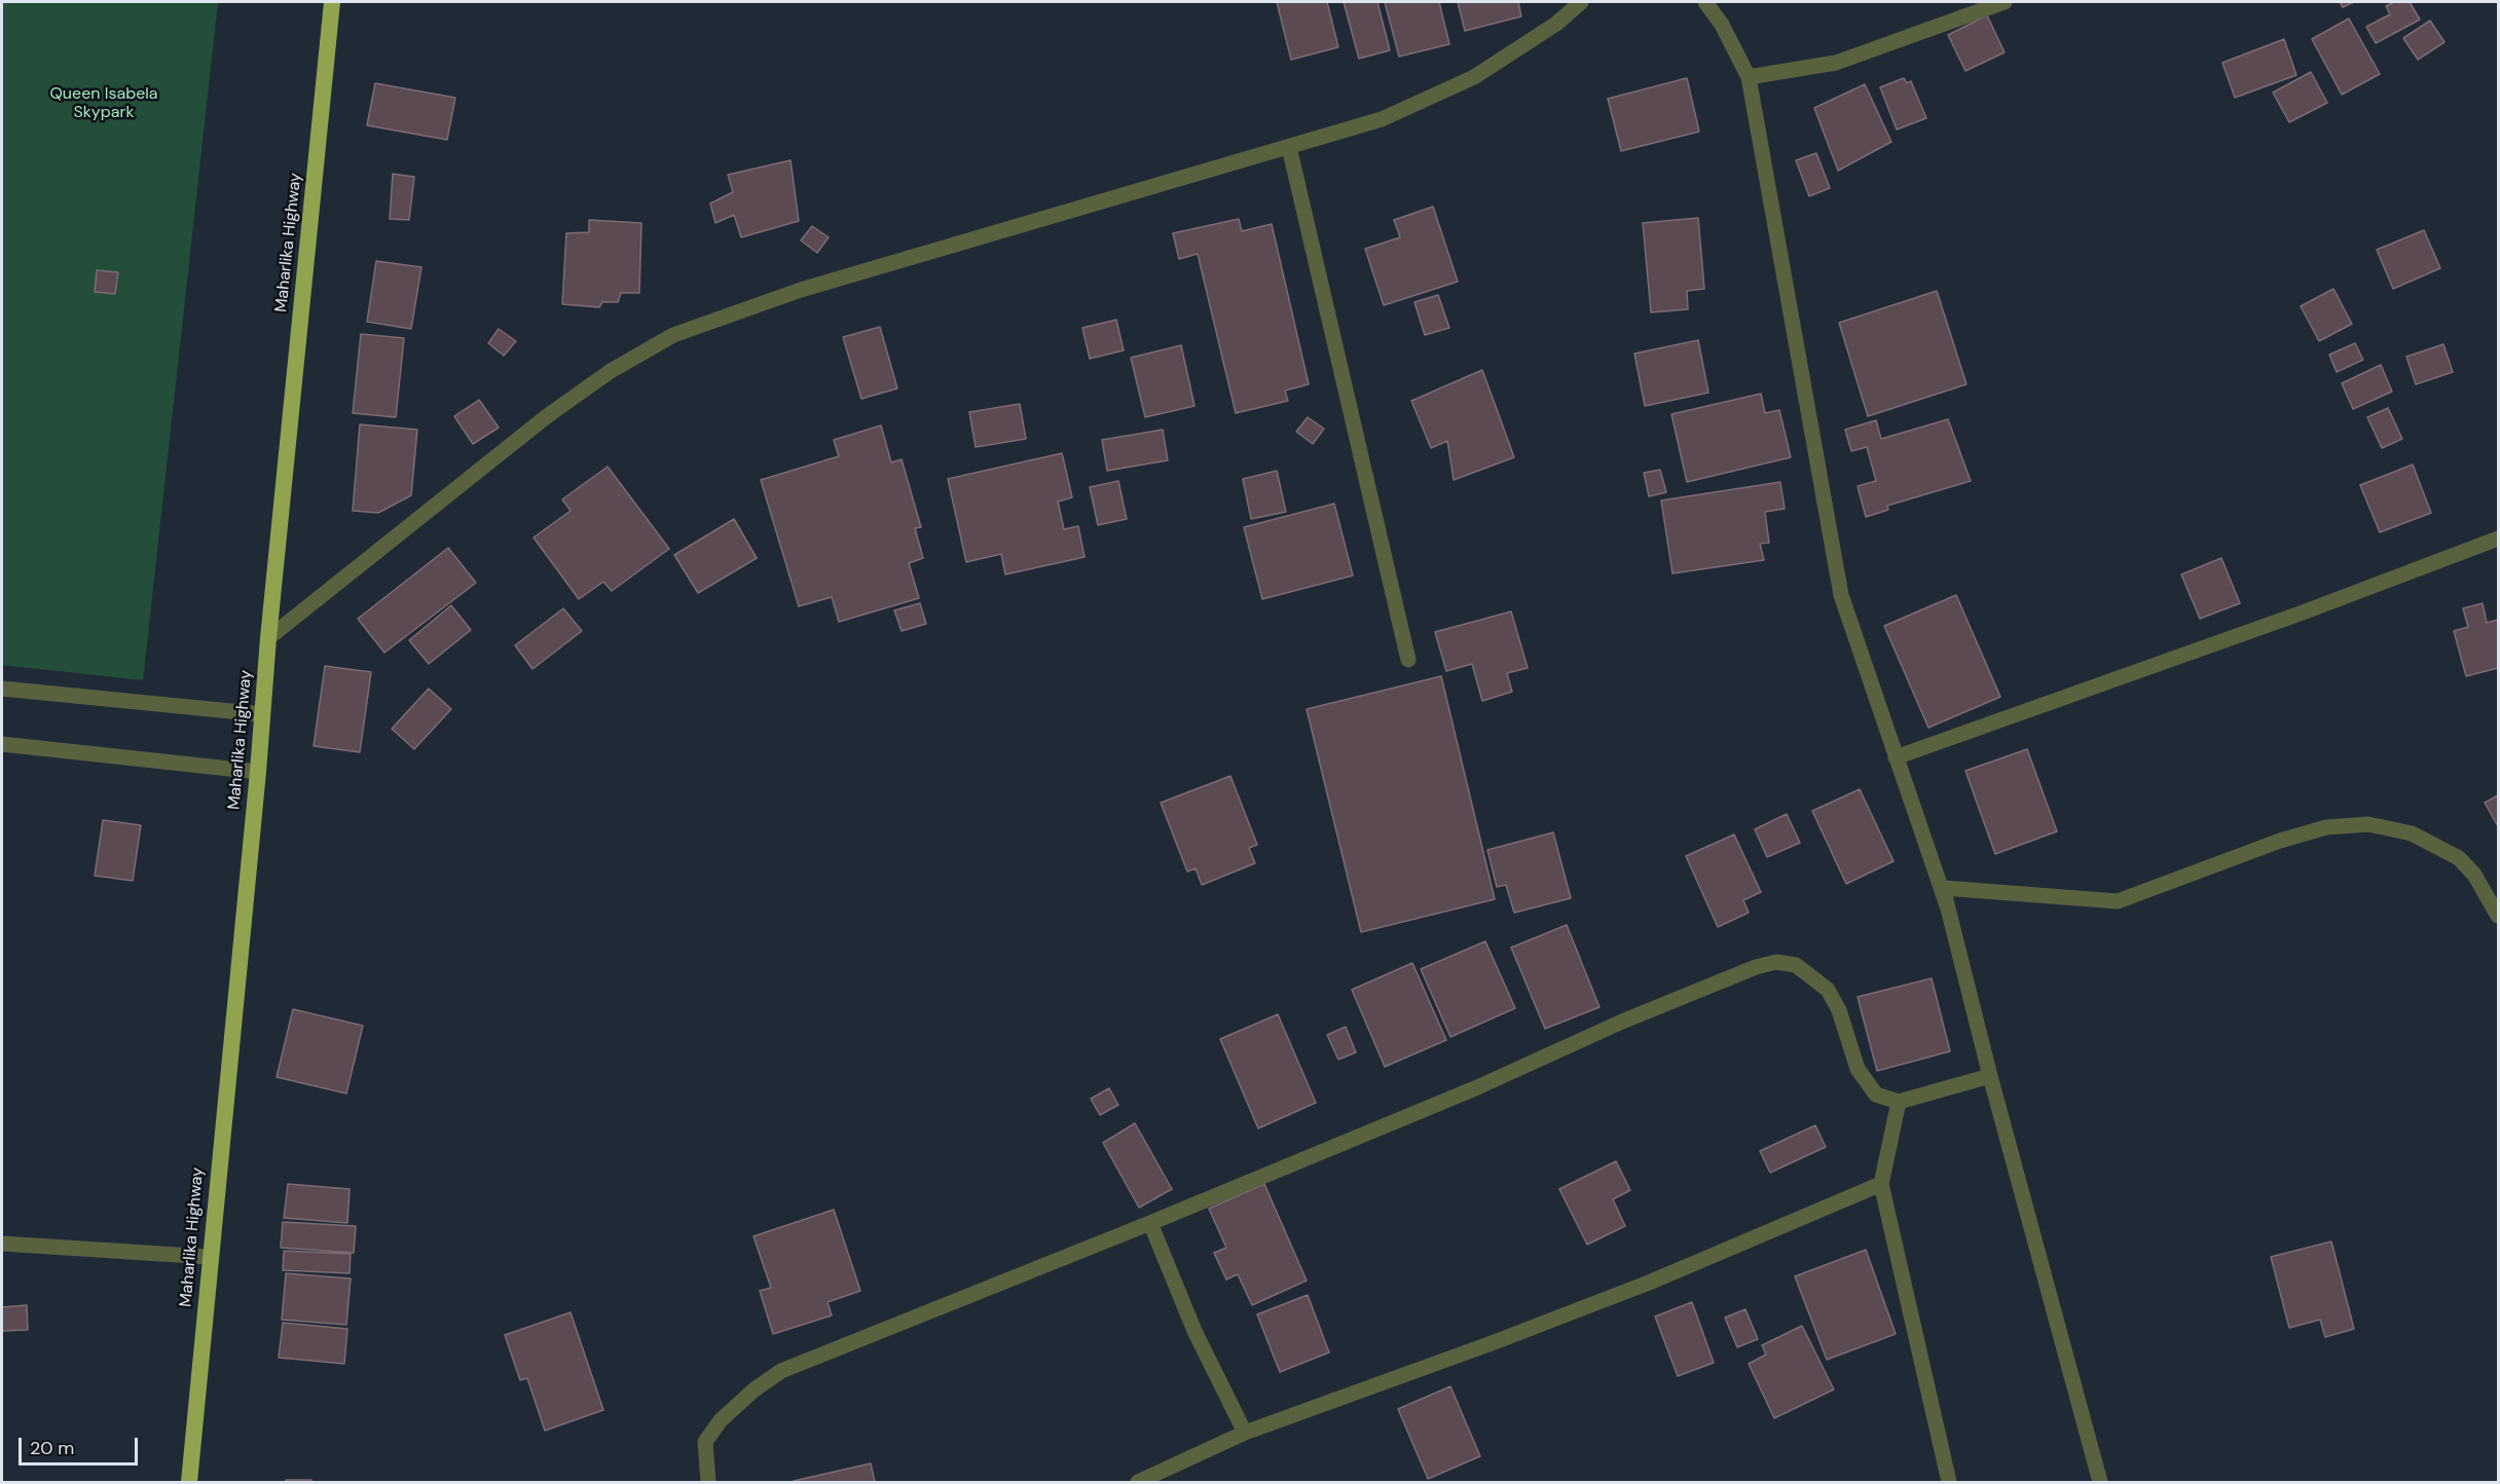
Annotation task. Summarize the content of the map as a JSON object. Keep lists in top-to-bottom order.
{
  "streets": {
    "highway": ["Maharlika Highway"]
  },
  "parks": ["Queen Isabela Skypark"],
  "scale_bar": "20 m"
}
